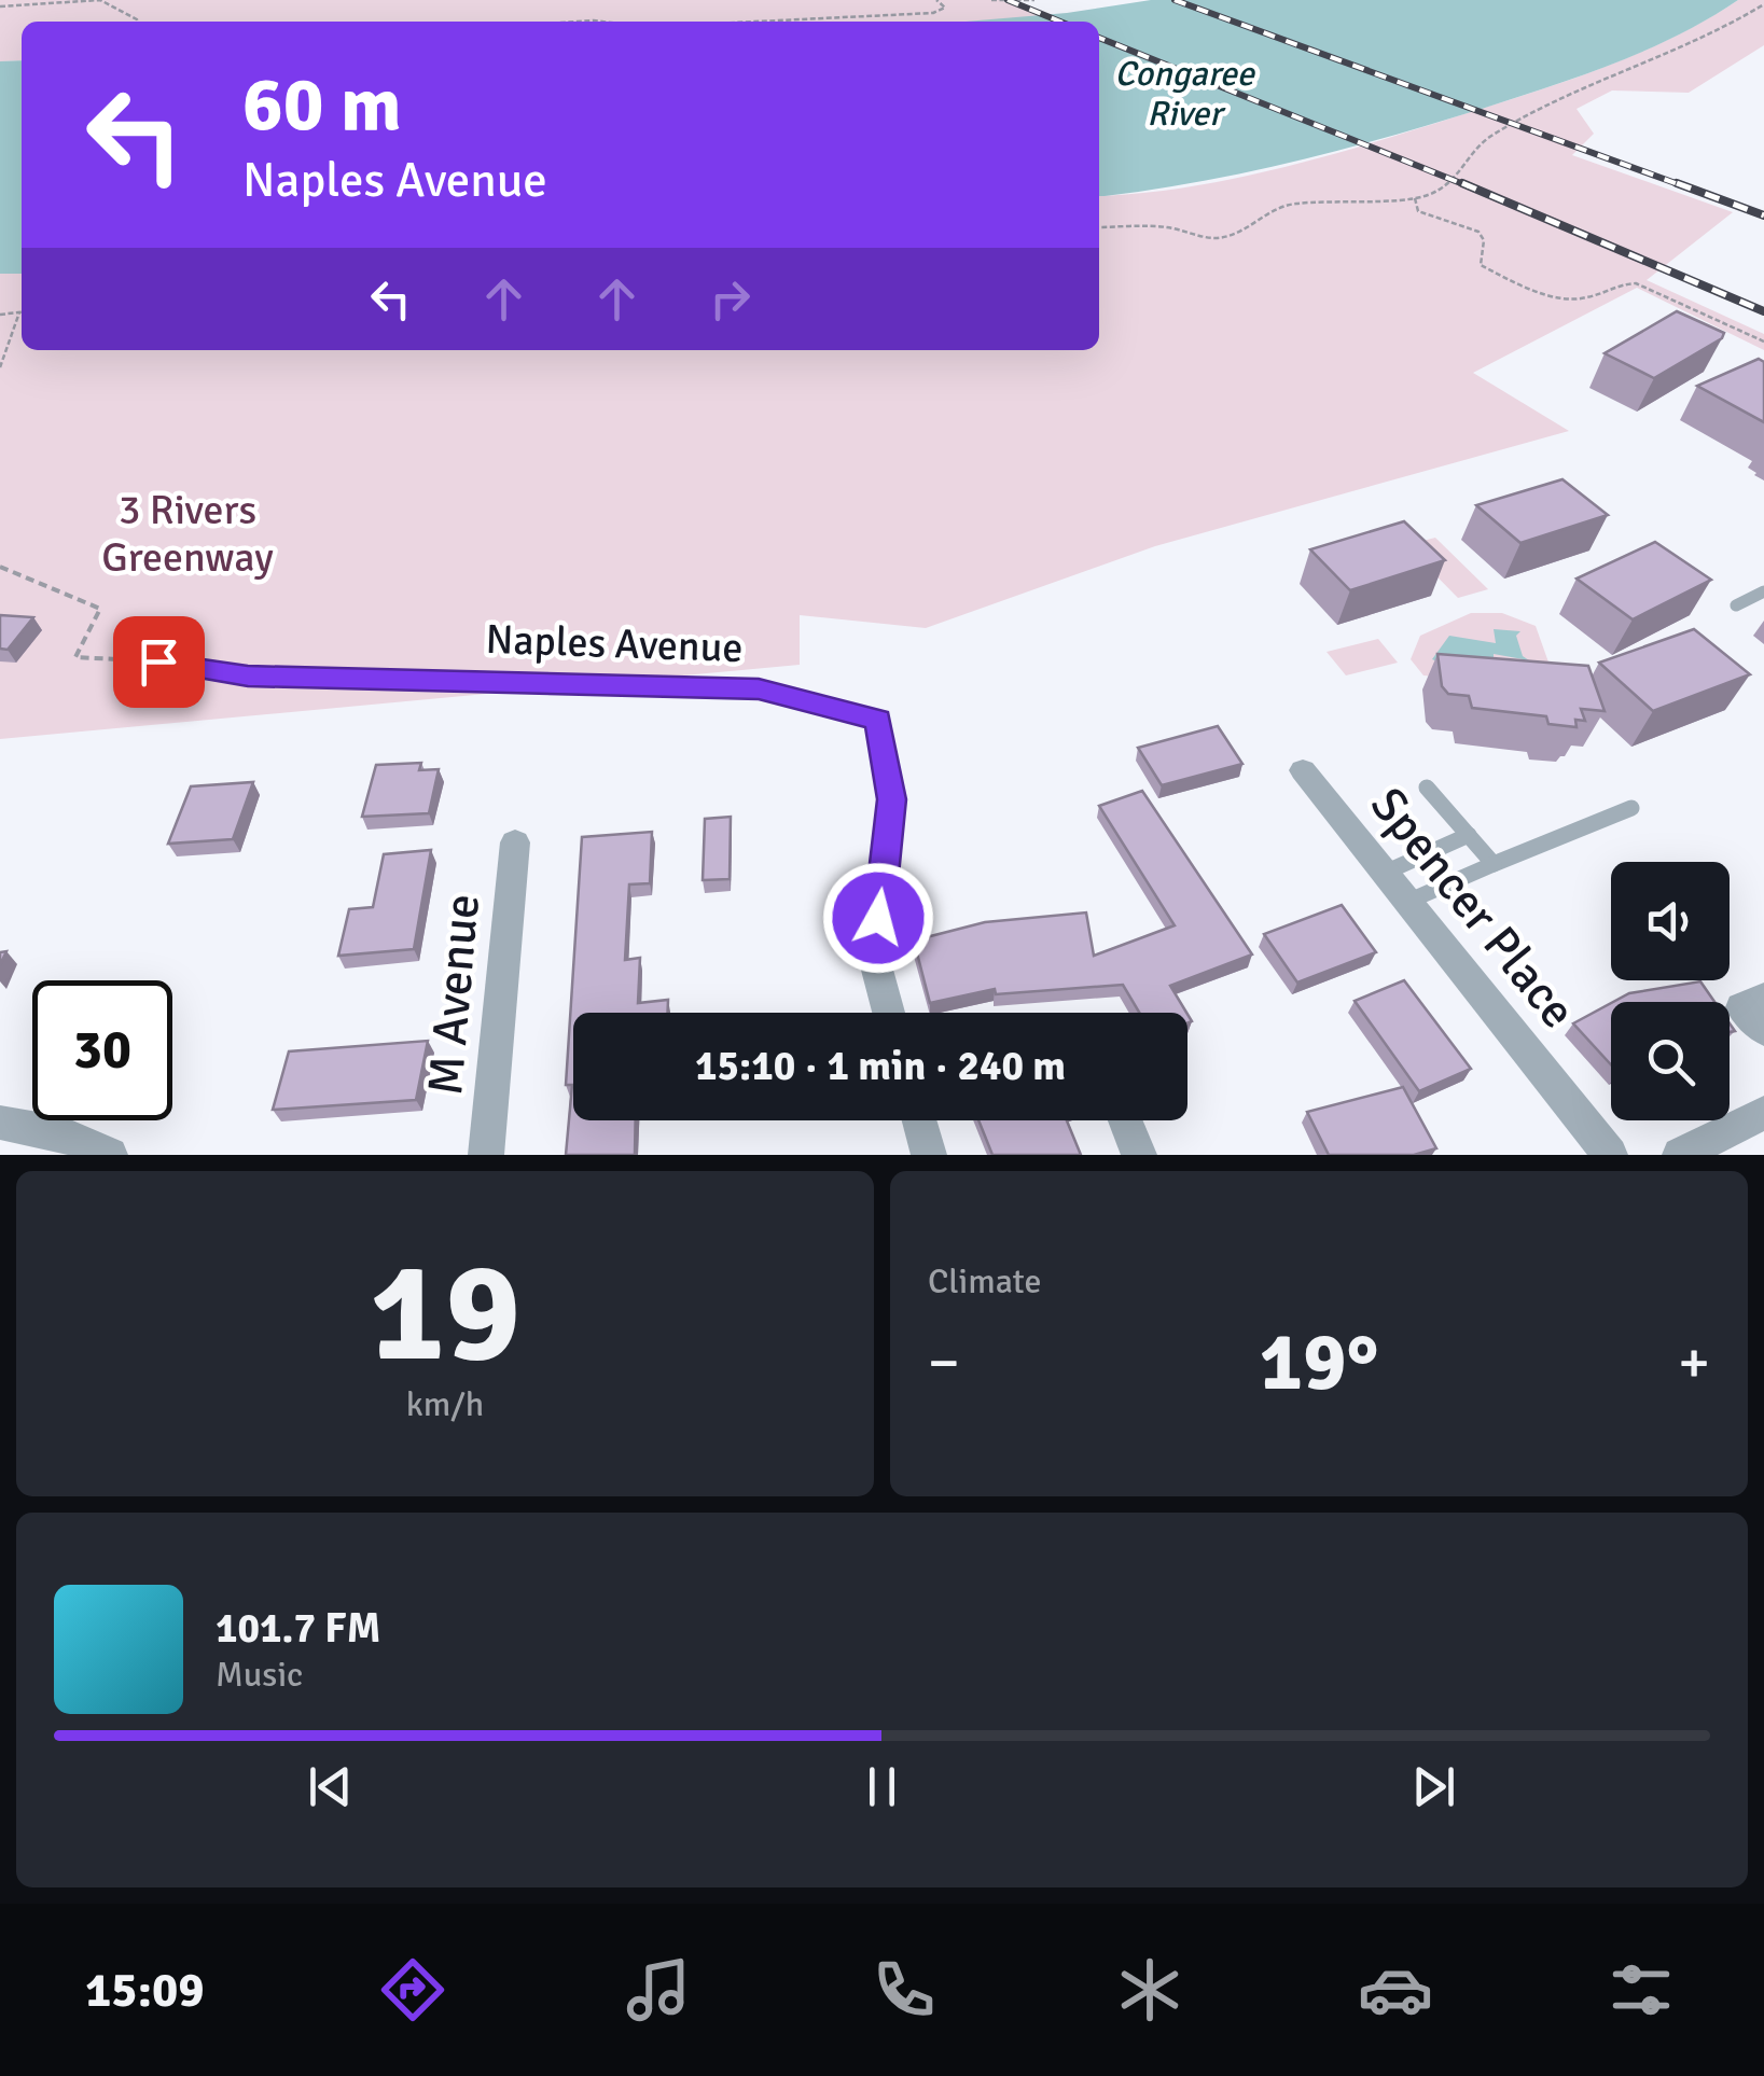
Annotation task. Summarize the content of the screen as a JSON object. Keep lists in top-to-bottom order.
{
  "streets": {
    "street": ["Naples Avenue", "Spencer Place", "M Avenue"]
  },
  "water": ["Congaree River"],
  "parks": ["3 Rivers Greenway"],
  "page": {
    "turn": ["60 m", "Naples Avenue"],
    "limit": "30",
    "trip": "15:10 · 1 min · 240 m",
    "tile": [
      ["19", "km/h"],
      "Climate"
    ],
    "heat": ["−", "19°", "+"],
    "song": ["101.7 FM", "Music"],
    "tabs": "15:09"
  }
}
